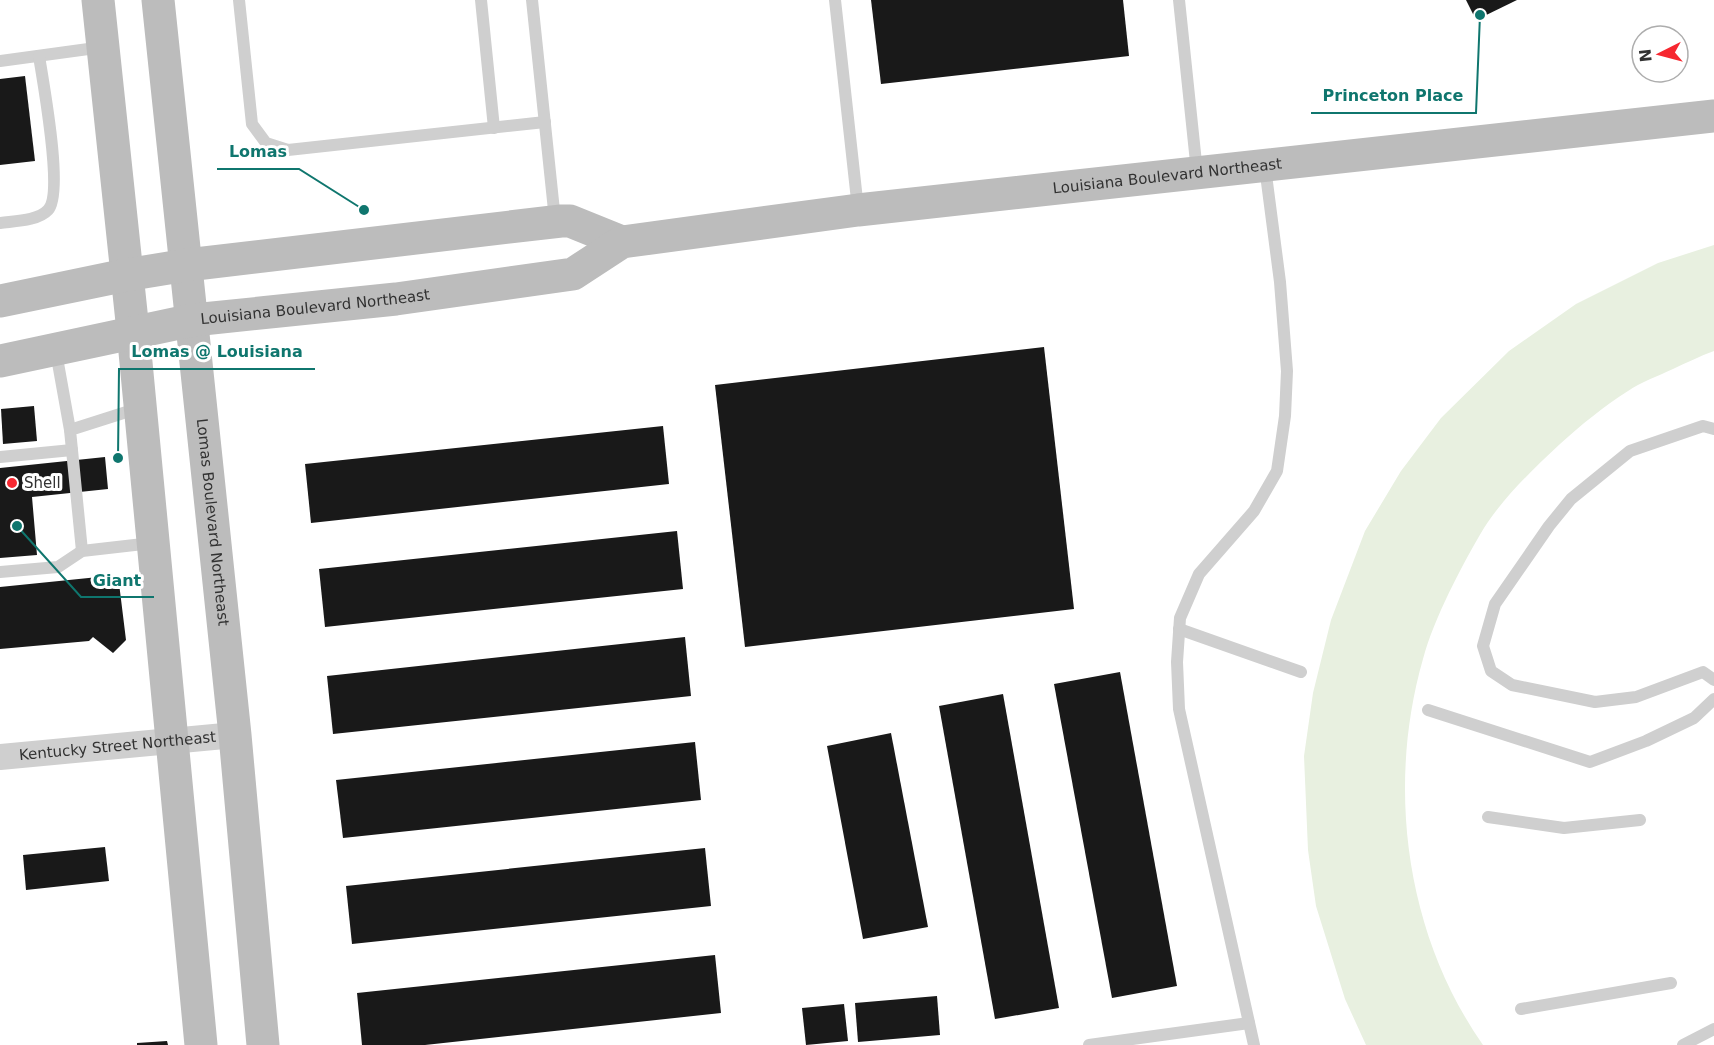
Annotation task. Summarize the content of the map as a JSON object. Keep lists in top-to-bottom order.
{
  "streets": {
    "main road": ["Louisiana Boulevard Northeast", "Lomas Boulevard Northeast"],
    "street": ["Kentucky Street Northeast"]
  },
  "crossings": [
    ["Louisiana Boulevard Northeast", "Lomas Boulevard Northeast"],
    ["Lomas Boulevard Northeast", "Kentucky Street Northeast"]
  ],
  "places": [
    "Princeton Place",
    "Lomas",
    "Lomas @ Louisiana",
    "Shell",
    "Giant"
  ],
  "north": "left"
}
